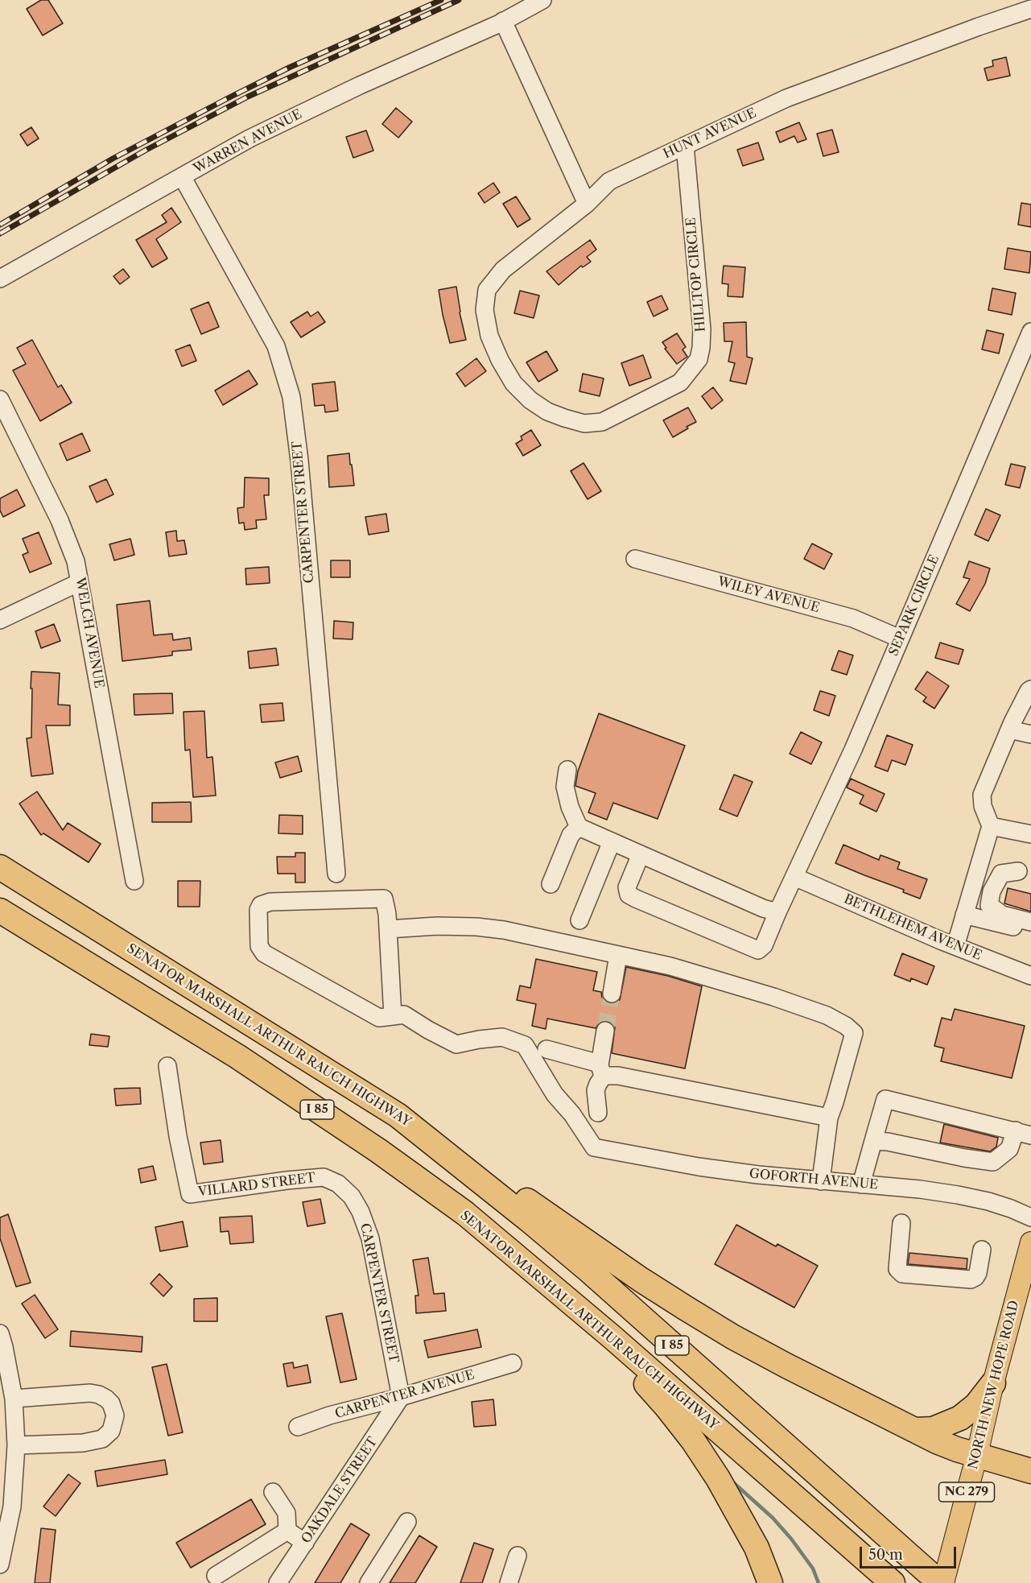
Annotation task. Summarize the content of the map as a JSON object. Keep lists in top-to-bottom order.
{
  "streets": {
    "highway": ["SENATOR MARSHALL ARTHUR RAUCH HIGHWAY", "I 85"],
    "main road": ["NORTH NEW HOPE ROAD", "NC 279"],
    "street": [
      "HUNT AVENUE",
      "WARREN AVENUE",
      "HILLTOP CIRCLE",
      "CARPENTER STREET",
      "WILEY AVENUE",
      "SEPARK CIRCLE",
      "WELCH AVENUE",
      "BETHLEHEM AVENUE",
      "GOFORTH AVENUE",
      "VILLARD STREET",
      "CARPENTER AVENUE",
      "OAKDALE STREET"
    ]
  },
  "crossings": [
    ["HUNT AVENUE", "HILLTOP CIRCLE"],
    ["WARREN AVENUE", "CARPENTER STREET"],
    ["CARPENTER STREET", "VILLARD STREET"],
    ["CARPENTER STREET", "CARPENTER AVENUE"],
    ["CARPENTER STREET", "OAKDALE STREET"],
    ["WILEY AVENUE", "SEPARK CIRCLE"],
    ["SEPARK CIRCLE", "BETHLEHEM AVENUE"],
    ["SENATOR MARSHALL ARTHUR RAUCH HIGHWAY", "NORTH NEW HOPE ROAD"],
    ["CARPENTER AVENUE", "OAKDALE STREET"]
  ],
  "scale_bar": "50 m"
}
